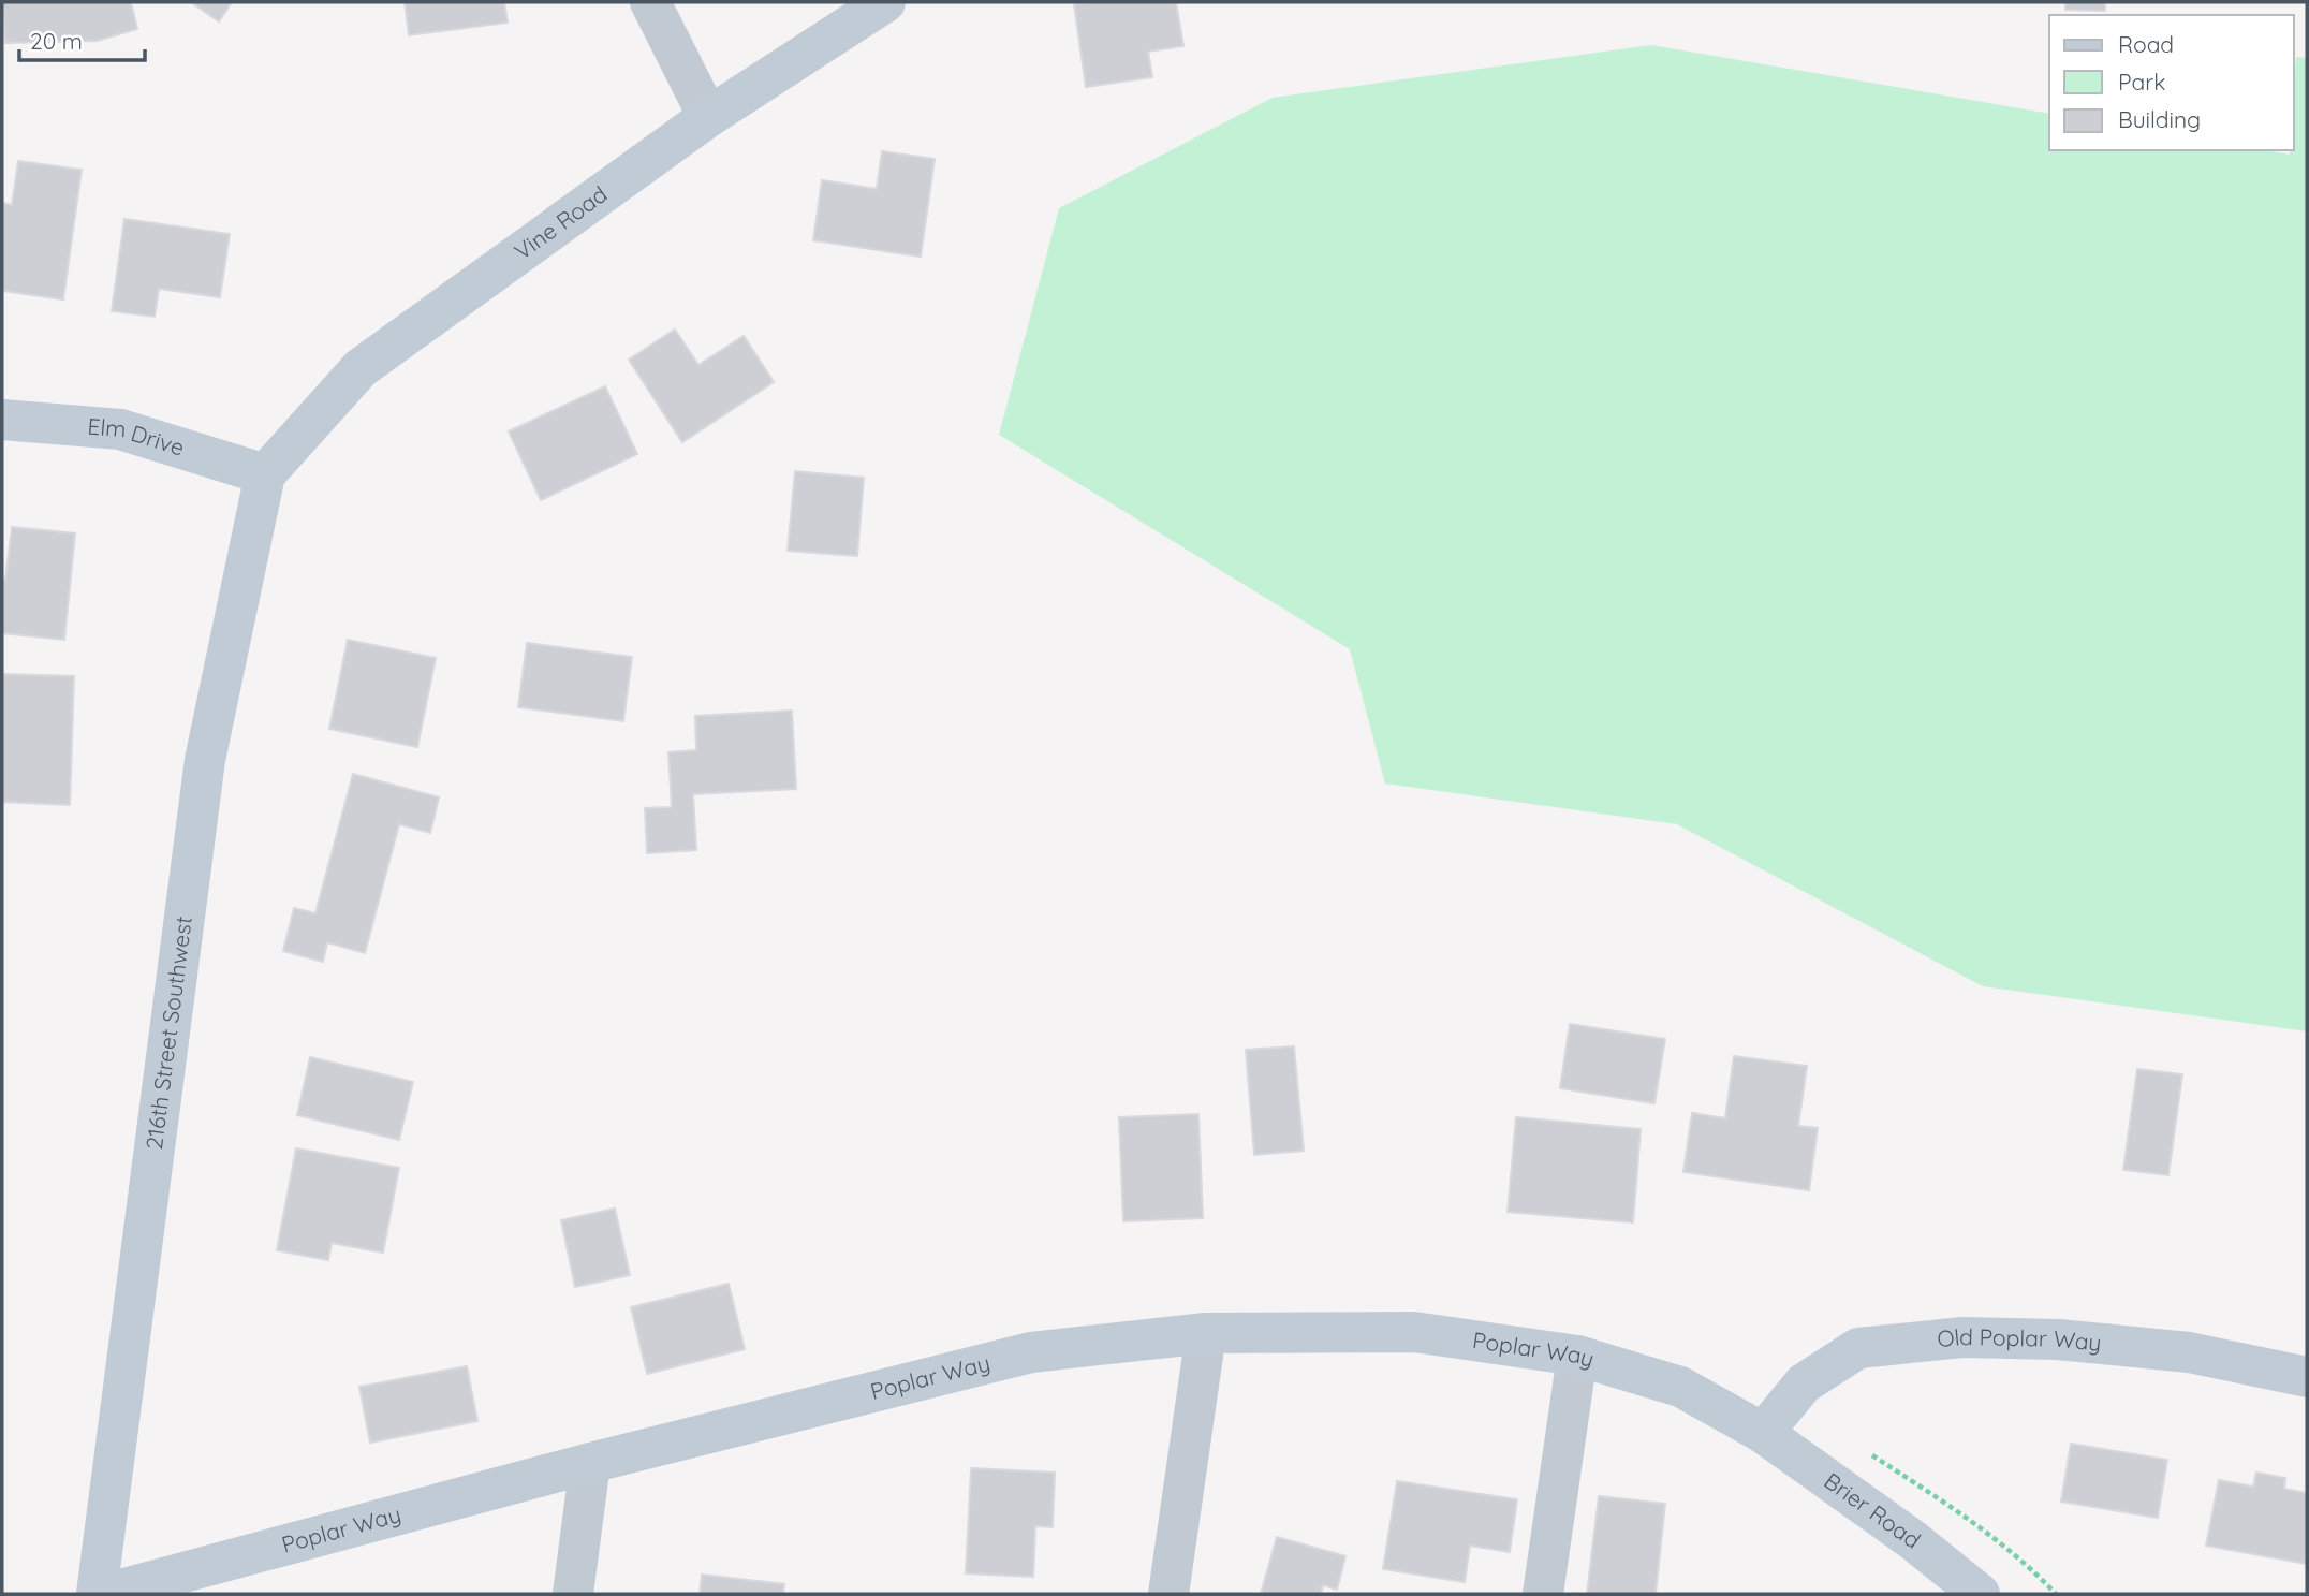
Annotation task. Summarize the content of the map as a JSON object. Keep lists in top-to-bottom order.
{
  "streets": {
    "street": [
      "Vine Road",
      "Elm Drive",
      "216th Street Southwest",
      "Old Poplar Way",
      "Poplar Way",
      "Brier Road"
    ]
  },
  "crossings": [
    ["Vine Road", "Elm Drive"],
    ["Vine Road", "216th Street Southwest"],
    ["Elm Drive", "216th Street Southwest"],
    ["Old Poplar Way", "Poplar Way"],
    ["Old Poplar Way", "Brier Road"],
    ["Poplar Way", "Brier Road"]
  ],
  "legend": ["Road", "Park", "Building"],
  "scale_bar": "20 m"
}
